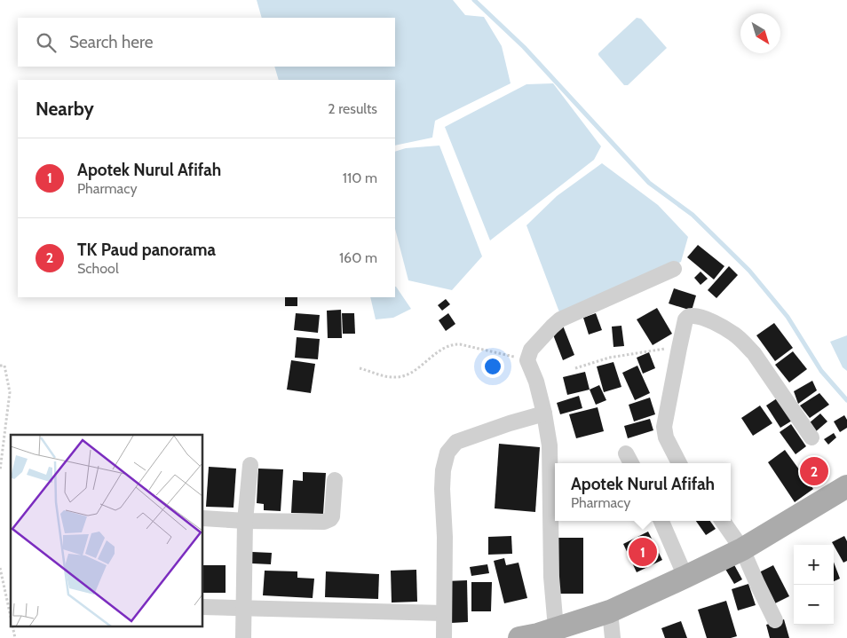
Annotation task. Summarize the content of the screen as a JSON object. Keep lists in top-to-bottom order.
{
  "north": "bottom right",
  "page": {
    "search": "Search here",
    "heading": ["Nearby", "2 results"],
    "list": [
      {
        "mark": "1",
        "name": "Apotek Nurul Afifah",
        "note": "Pharmacy",
        "value": "110 m"
      },
      {
        "mark": "2",
        "name": "TK Paud panorama",
        "note": "School",
        "value": "160 m"
      }
    ],
    "pins": ["2", "1"],
    "popup": ["Apotek Nurul Afifah", "Pharmacy"],
    "map_buttons": ["+", "−"]
  }
}
